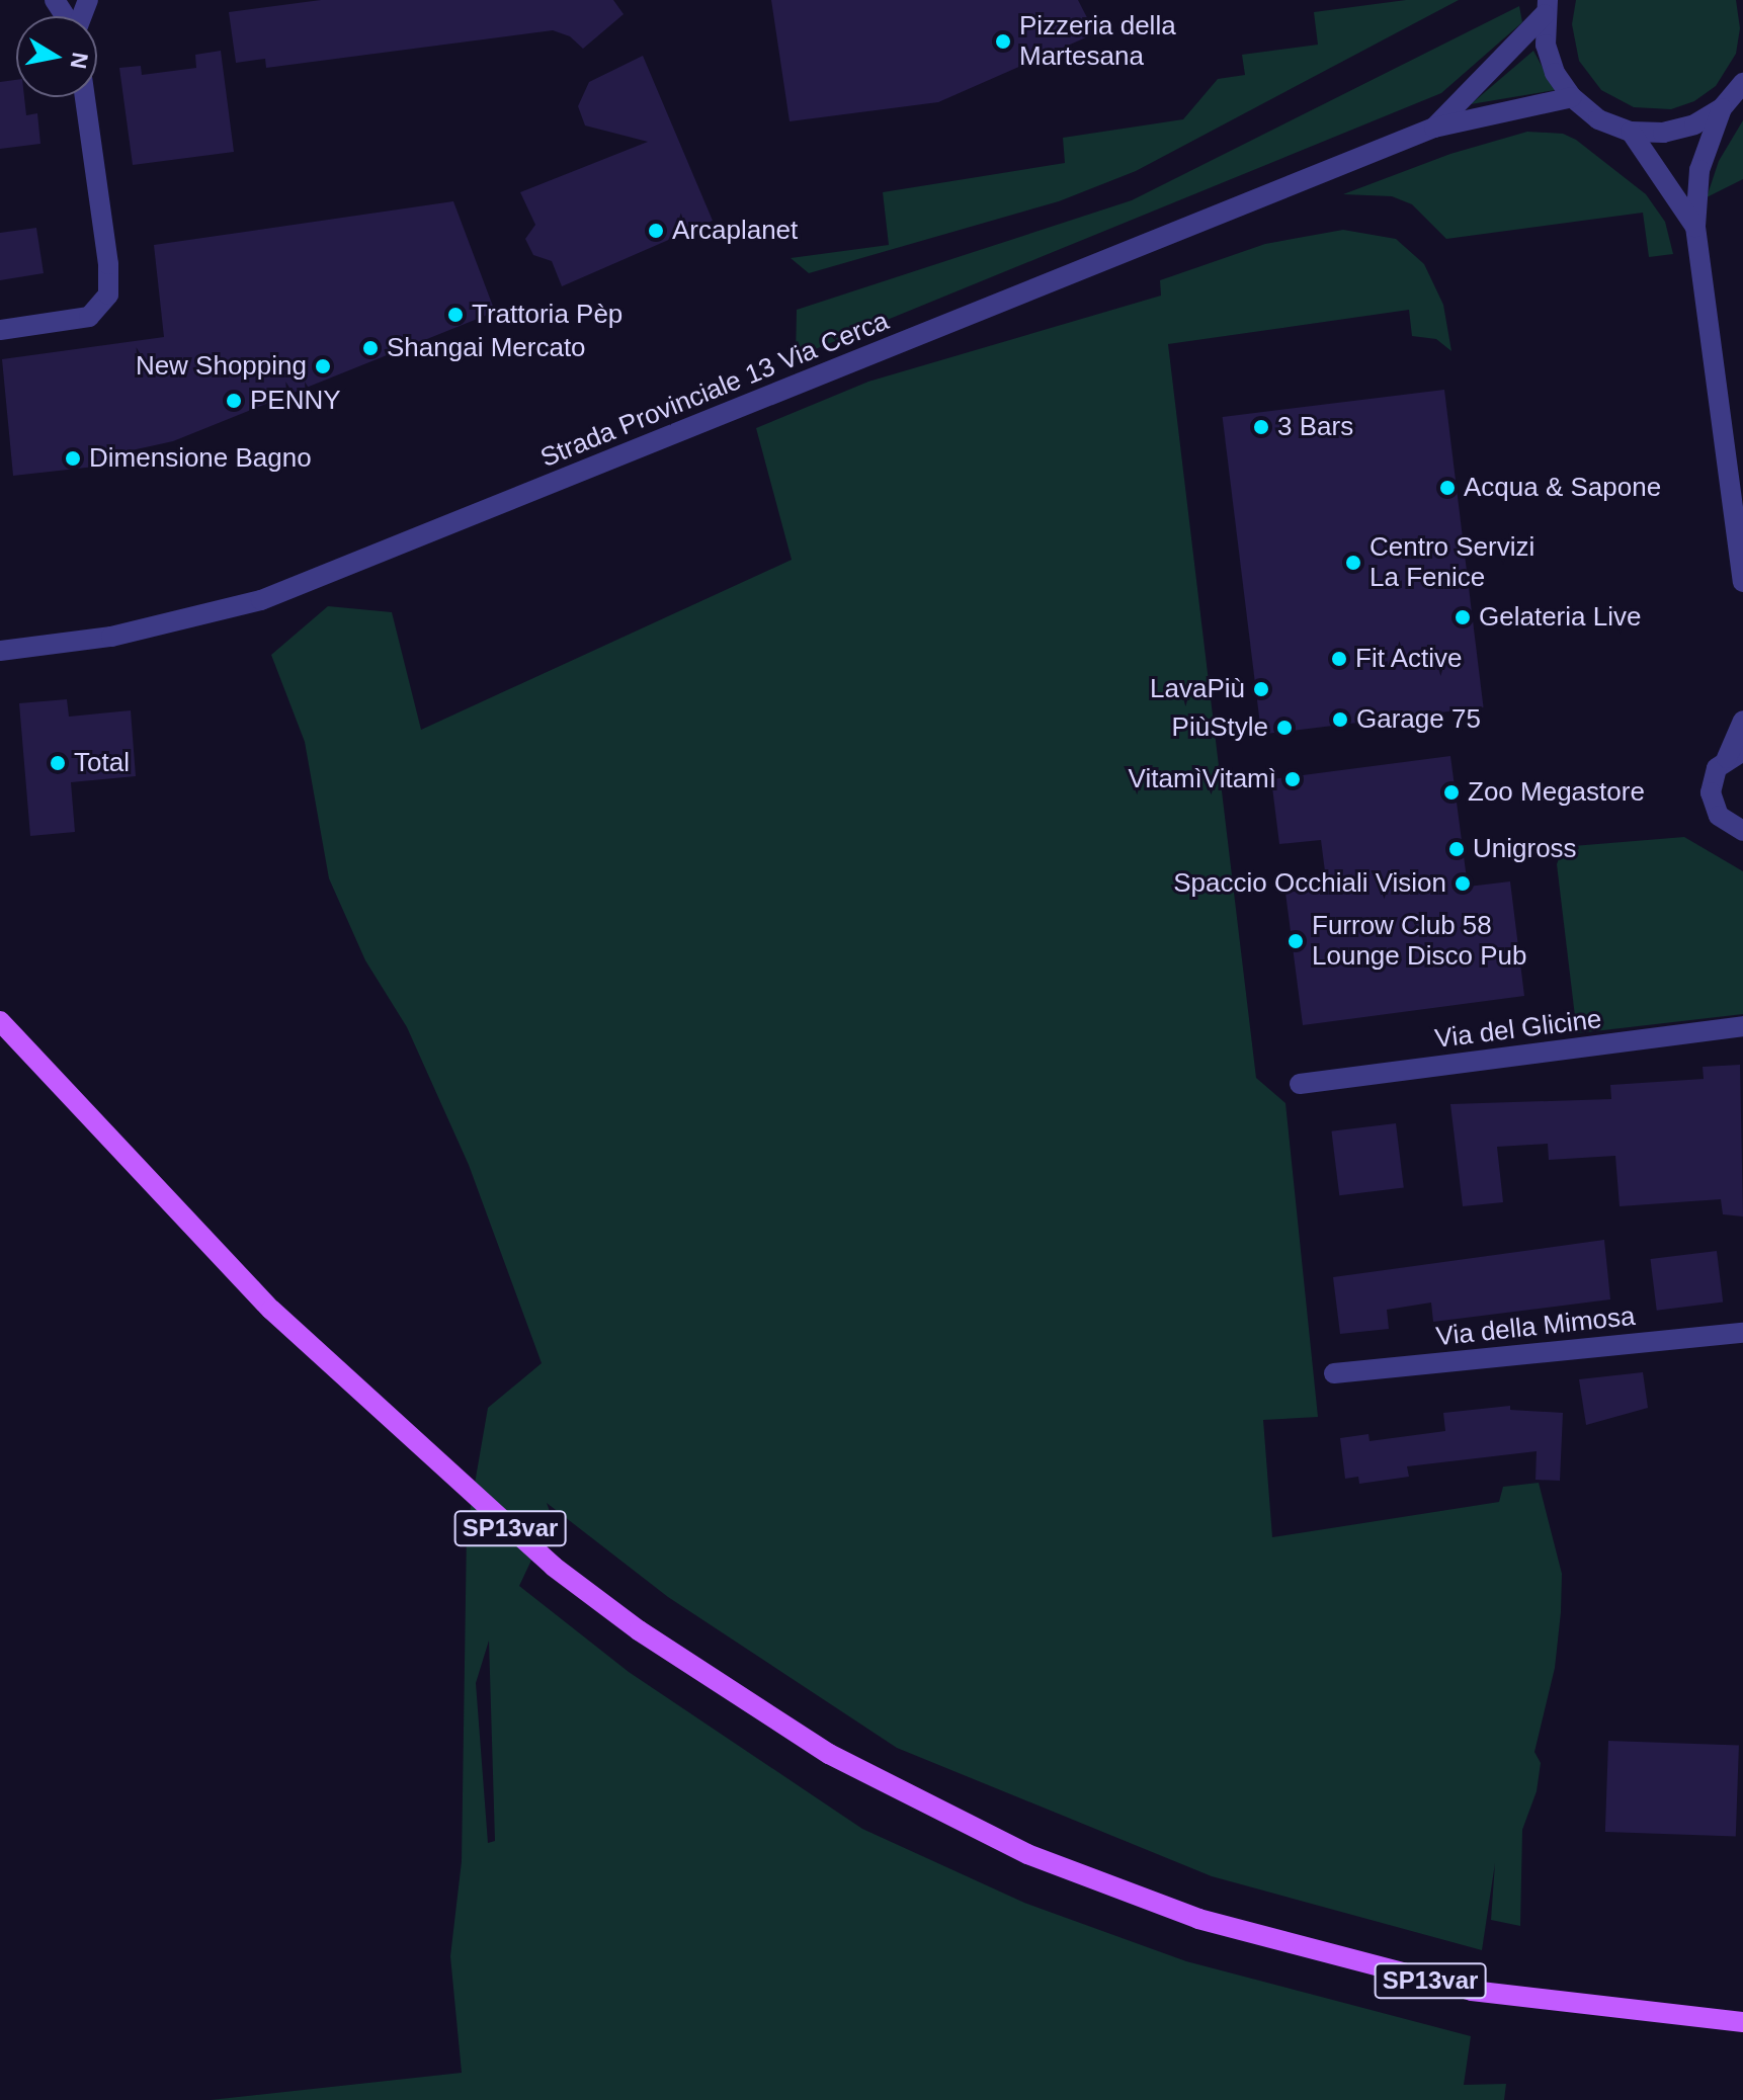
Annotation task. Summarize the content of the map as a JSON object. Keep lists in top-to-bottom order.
{
  "streets": {
    "main road": ["SP13var"],
    "street": ["Strada Provinciale 13 Via Cerca", "Via del Glicine", "Via della Mimosa"]
  },
  "places": [
    "Pizzeria della Martesana",
    "Arcaplanet",
    "Trattoria Pèp",
    "Shangai Mercato",
    "New Shopping",
    "PENNY",
    "3 Bars",
    "Dimensione Bagno",
    "Acqua & Sapone",
    "Centro Servizi La Fenice",
    "Gelateria Live",
    "Fit Active",
    "LavaPiù",
    "Garage 75",
    "PiùStyle",
    "Total",
    "VitamìVitamì",
    "Zoo Megastore",
    "Unigross",
    "Spaccio Occhiali Vision",
    "Furrow Club 58 Lounge Disco Pub"
  ],
  "north": "right"
}
